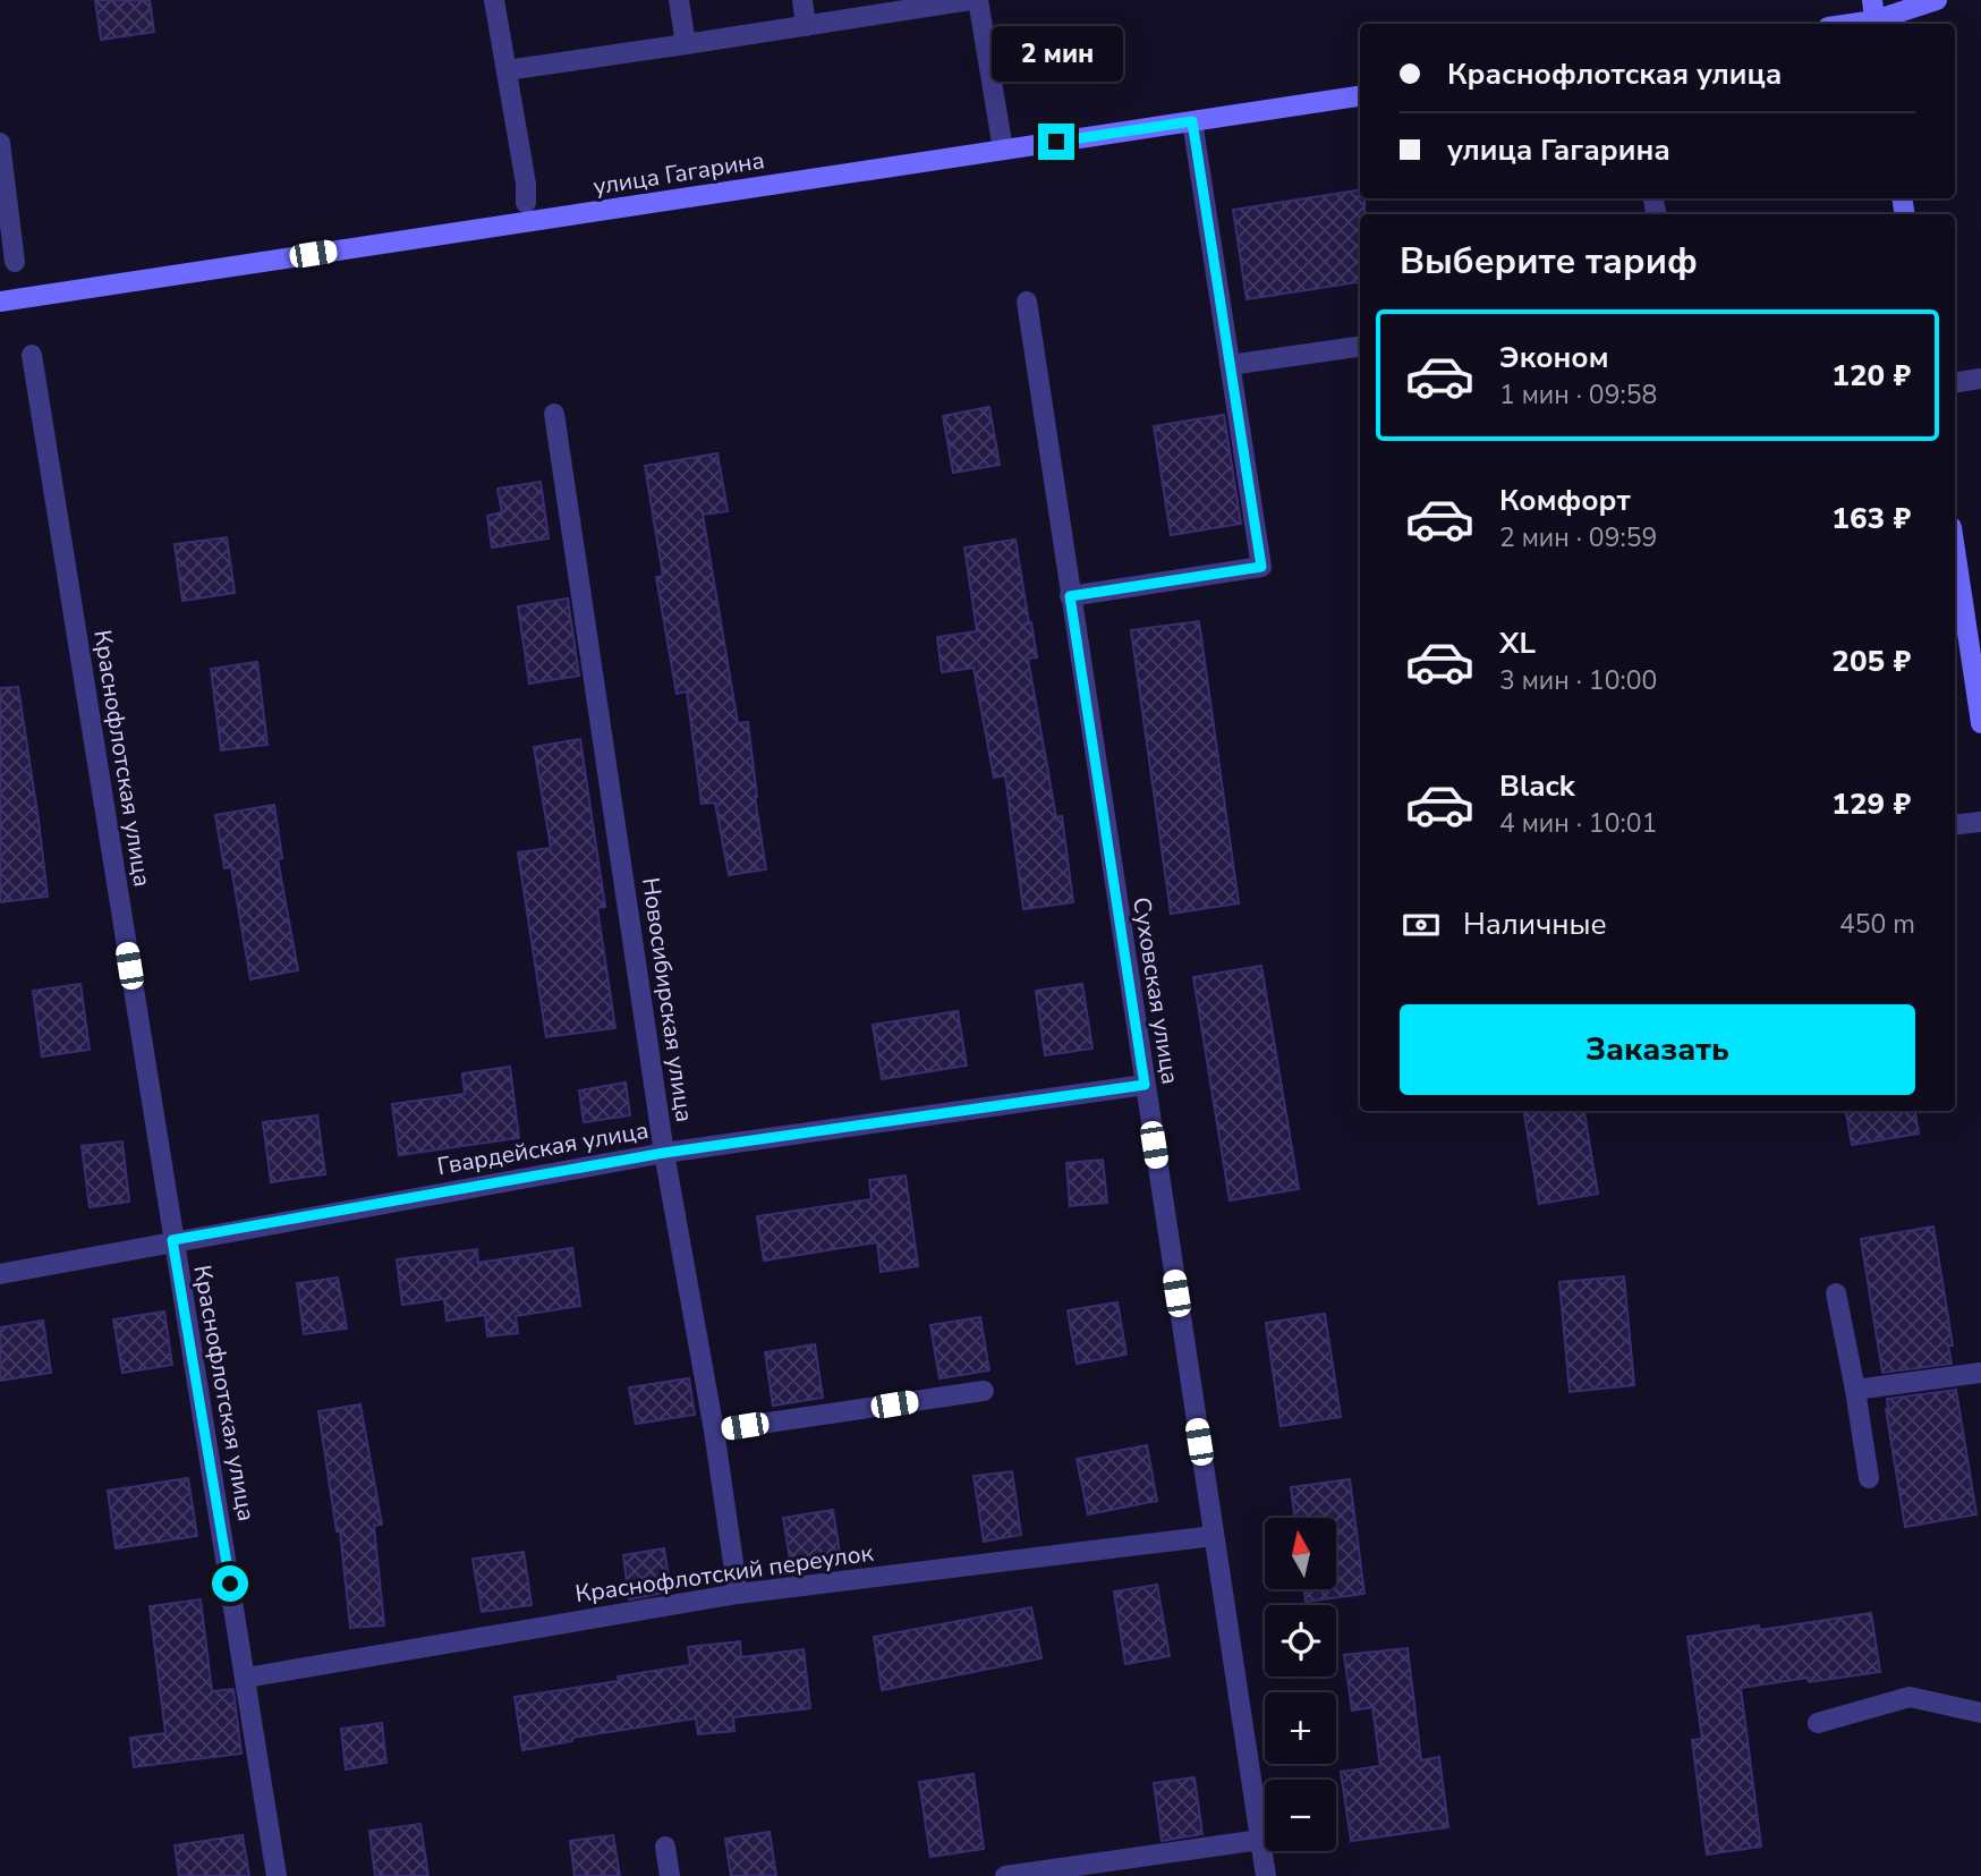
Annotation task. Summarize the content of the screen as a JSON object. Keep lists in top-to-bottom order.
{
  "streets": {
    "street": [
      "улица Гагарина",
      "Краснофлотская улица",
      "Суховская улица",
      "Новосибирская улица",
      "Гвардейская улица",
      "Краснофлотский переулок"
    ]
  },
  "crossings": [
    ["Краснофлотская улица", "Гвардейская улица"],
    ["Краснофлотская улица", "Краснофлотский переулок"],
    ["Суховская улица", "Гвардейская улица"],
    ["Суховская улица", "Краснофлотский переулок"],
    ["Новосибирская улица", "Гвардейская улица"],
    ["Новосибирская улица", "Краснофлотский переулок"]
  ],
  "north": "top",
  "page": {
    "banner": ["Краснофлотская улица", "улица Гагарина"],
    "bubble": "2 мин",
    "heading": "Выберите тариф",
    "list": [
      {
        "name": "Эконом",
        "note": "1 мин · 09:58",
        "value": "120 ₽"
      },
      {
        "name": "Комфорт",
        "note": "2 мин · 09:59",
        "value": "163 ₽"
      },
      {
        "name": "XL",
        "note": "3 мин · 10:00",
        "value": "205 ₽"
      },
      {
        "name": "Black",
        "note": "4 мин · 10:01",
        "value": "129 ₽"
      }
    ],
    "pay": ["Наличные", "450 m"],
    "buttons": "Заказать",
    "map_buttons": ["+", "−"]
  }
}
